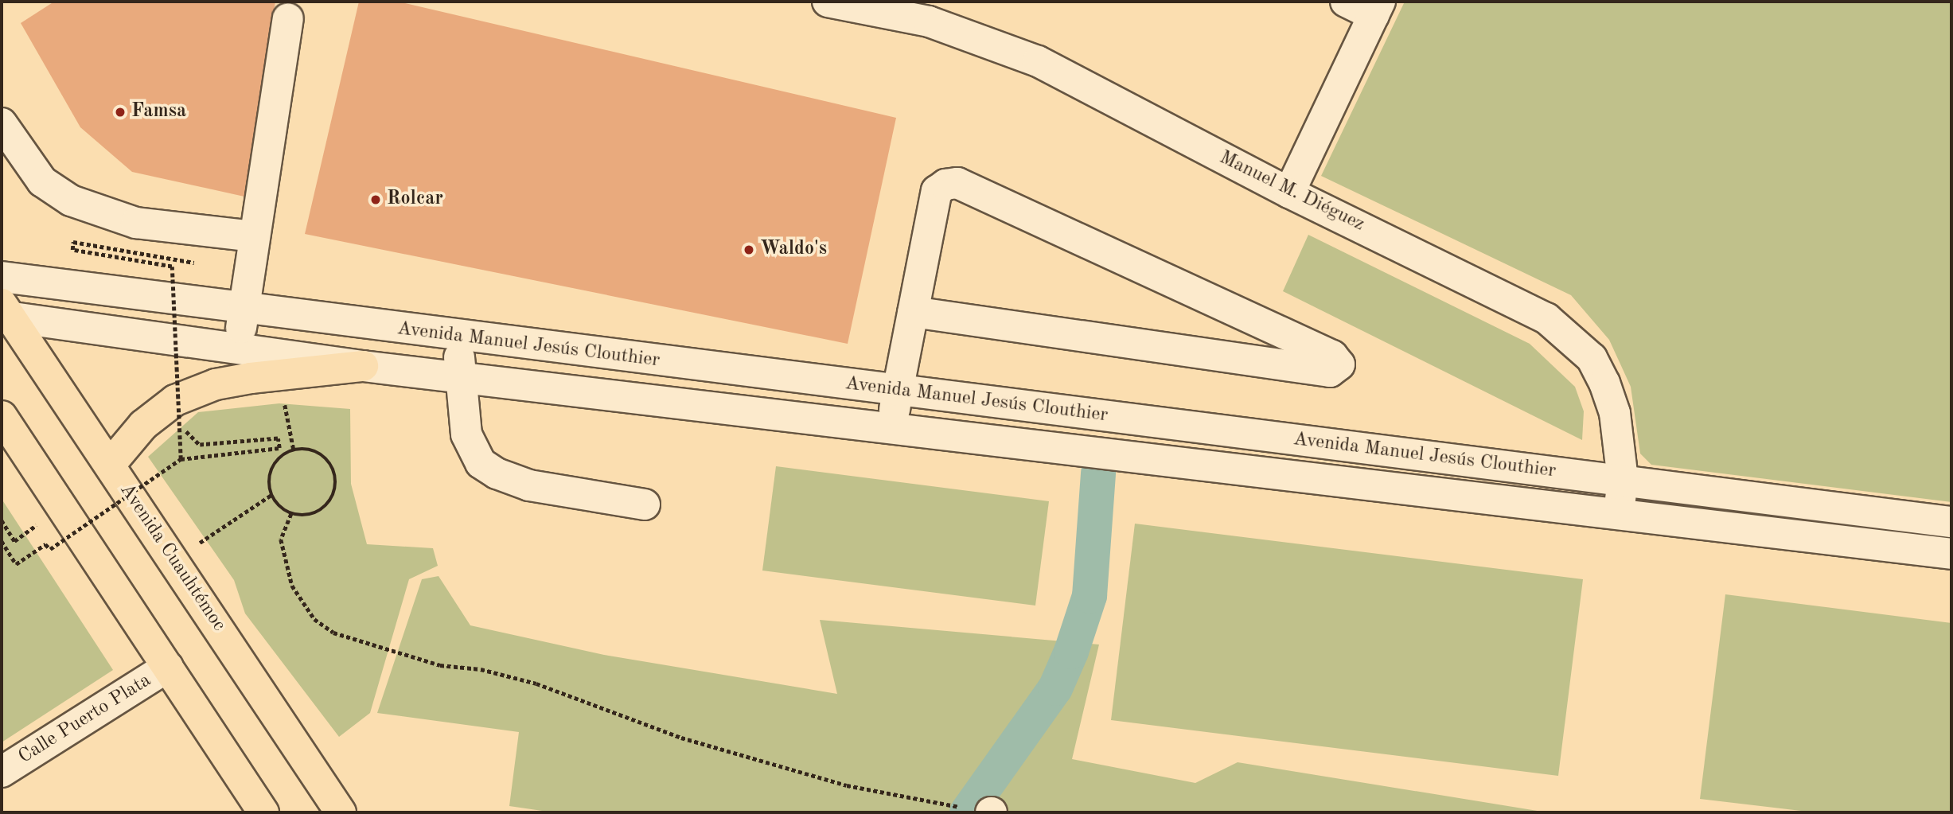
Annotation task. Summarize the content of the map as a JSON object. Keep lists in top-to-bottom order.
{
  "streets": {
    "main road": ["Avenida Cuauhtémoc"],
    "street": ["Manuel M. Diéguez", "Avenida Manuel Jesús Clouthier", "Calle Puerto Plata"]
  },
  "crossings": [
    ["Manuel M. Diéguez", "Avenida Manuel Jesús Clouthier"],
    ["Avenida Manuel Jesús Clouthier", "Avenida Cuauhtémoc"]
  ],
  "places": ["Famsa", "Rolcar", "Waldo's"]
}
